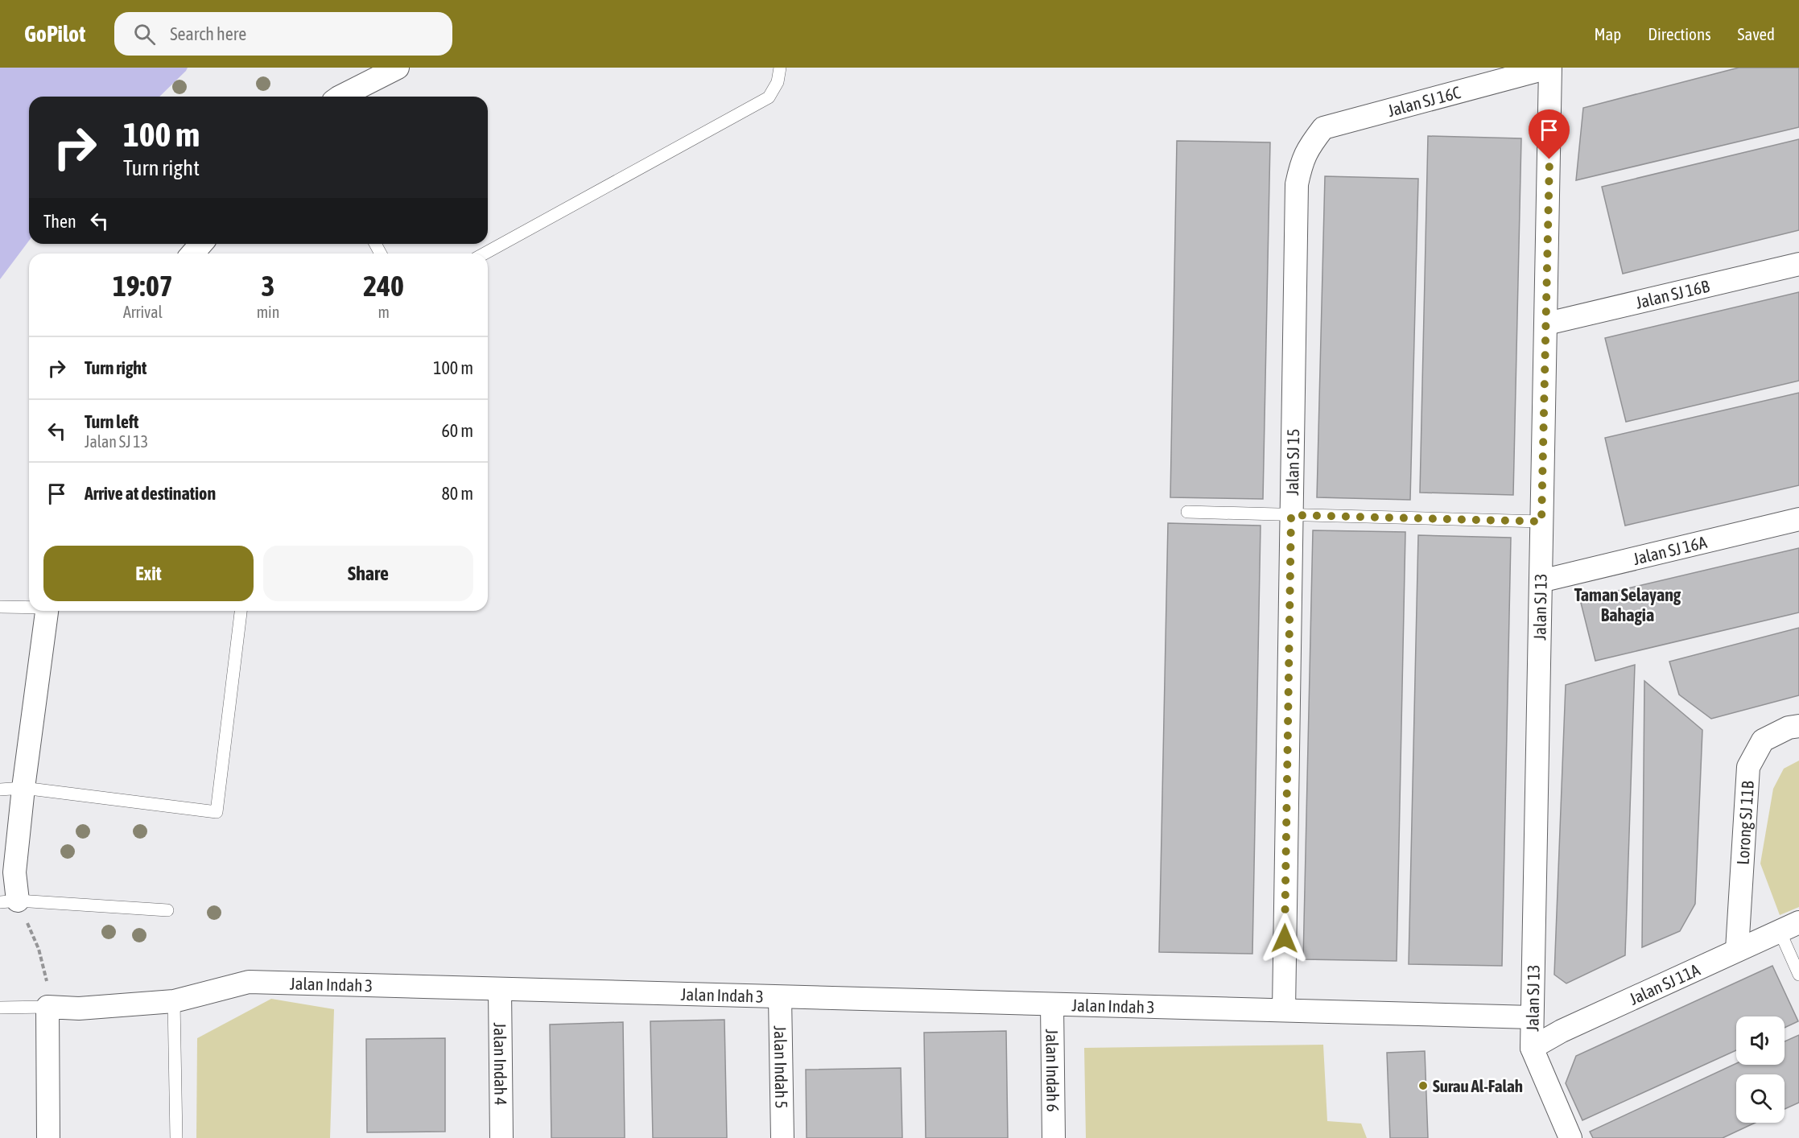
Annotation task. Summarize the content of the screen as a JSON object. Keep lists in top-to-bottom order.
{
  "streets": {
    "street": [
      "Jalan SJ 16C",
      "Jalan SJ 16B",
      "Jalan SJ 15",
      "Jalan SJ 16A",
      "Jalan SJ 13",
      "Lorong SJ 11B",
      "Jalan SJ 11A",
      "Jalan Indah 3",
      "Jalan Indah 4",
      "Jalan Indah 5",
      "Jalan Indah 6"
    ]
  },
  "crossings": [
    ["Jalan SJ 16C", "Jalan SJ 15"],
    ["Jalan SJ 16C", "Jalan SJ 13"],
    ["Jalan SJ 16B", "Jalan SJ 13"],
    ["Jalan SJ 15", "Jalan Indah 3"],
    ["Jalan SJ 16A", "Jalan SJ 13"],
    ["Jalan SJ 13", "Jalan SJ 11A"],
    ["Jalan SJ 13", "Jalan Indah 3"],
    ["Lorong SJ 11B", "Jalan SJ 11A"],
    ["Jalan Indah 3", "Jalan Indah 4"],
    ["Jalan Indah 3", "Jalan Indah 5"],
    ["Jalan Indah 3", "Jalan Indah 6"]
  ],
  "districts": ["Taman Selayang Bahagia"],
  "places": ["Surau Al-Falah"],
  "page": {
    "header": "GoPilot",
    "search": "Search here",
    "nav": ["Map", "Directions", "Saved"],
    "turn": ["100 m", "Turn right"],
    "then": "Then",
    "eta": [
      "19:07",
      "Arrival",
      "3",
      "min",
      "240",
      "m"
    ],
    "list": [
      {
        "name": "Turn right",
        "value": "100 m"
      },
      {
        "name": "Turn left",
        "note": "Jalan SJ 13",
        "value": "60 m"
      },
      {
        "name": "Arrive at destination",
        "value": "80 m"
      }
    ],
    "buttons": ["Exit", "Share"]
  }
}
